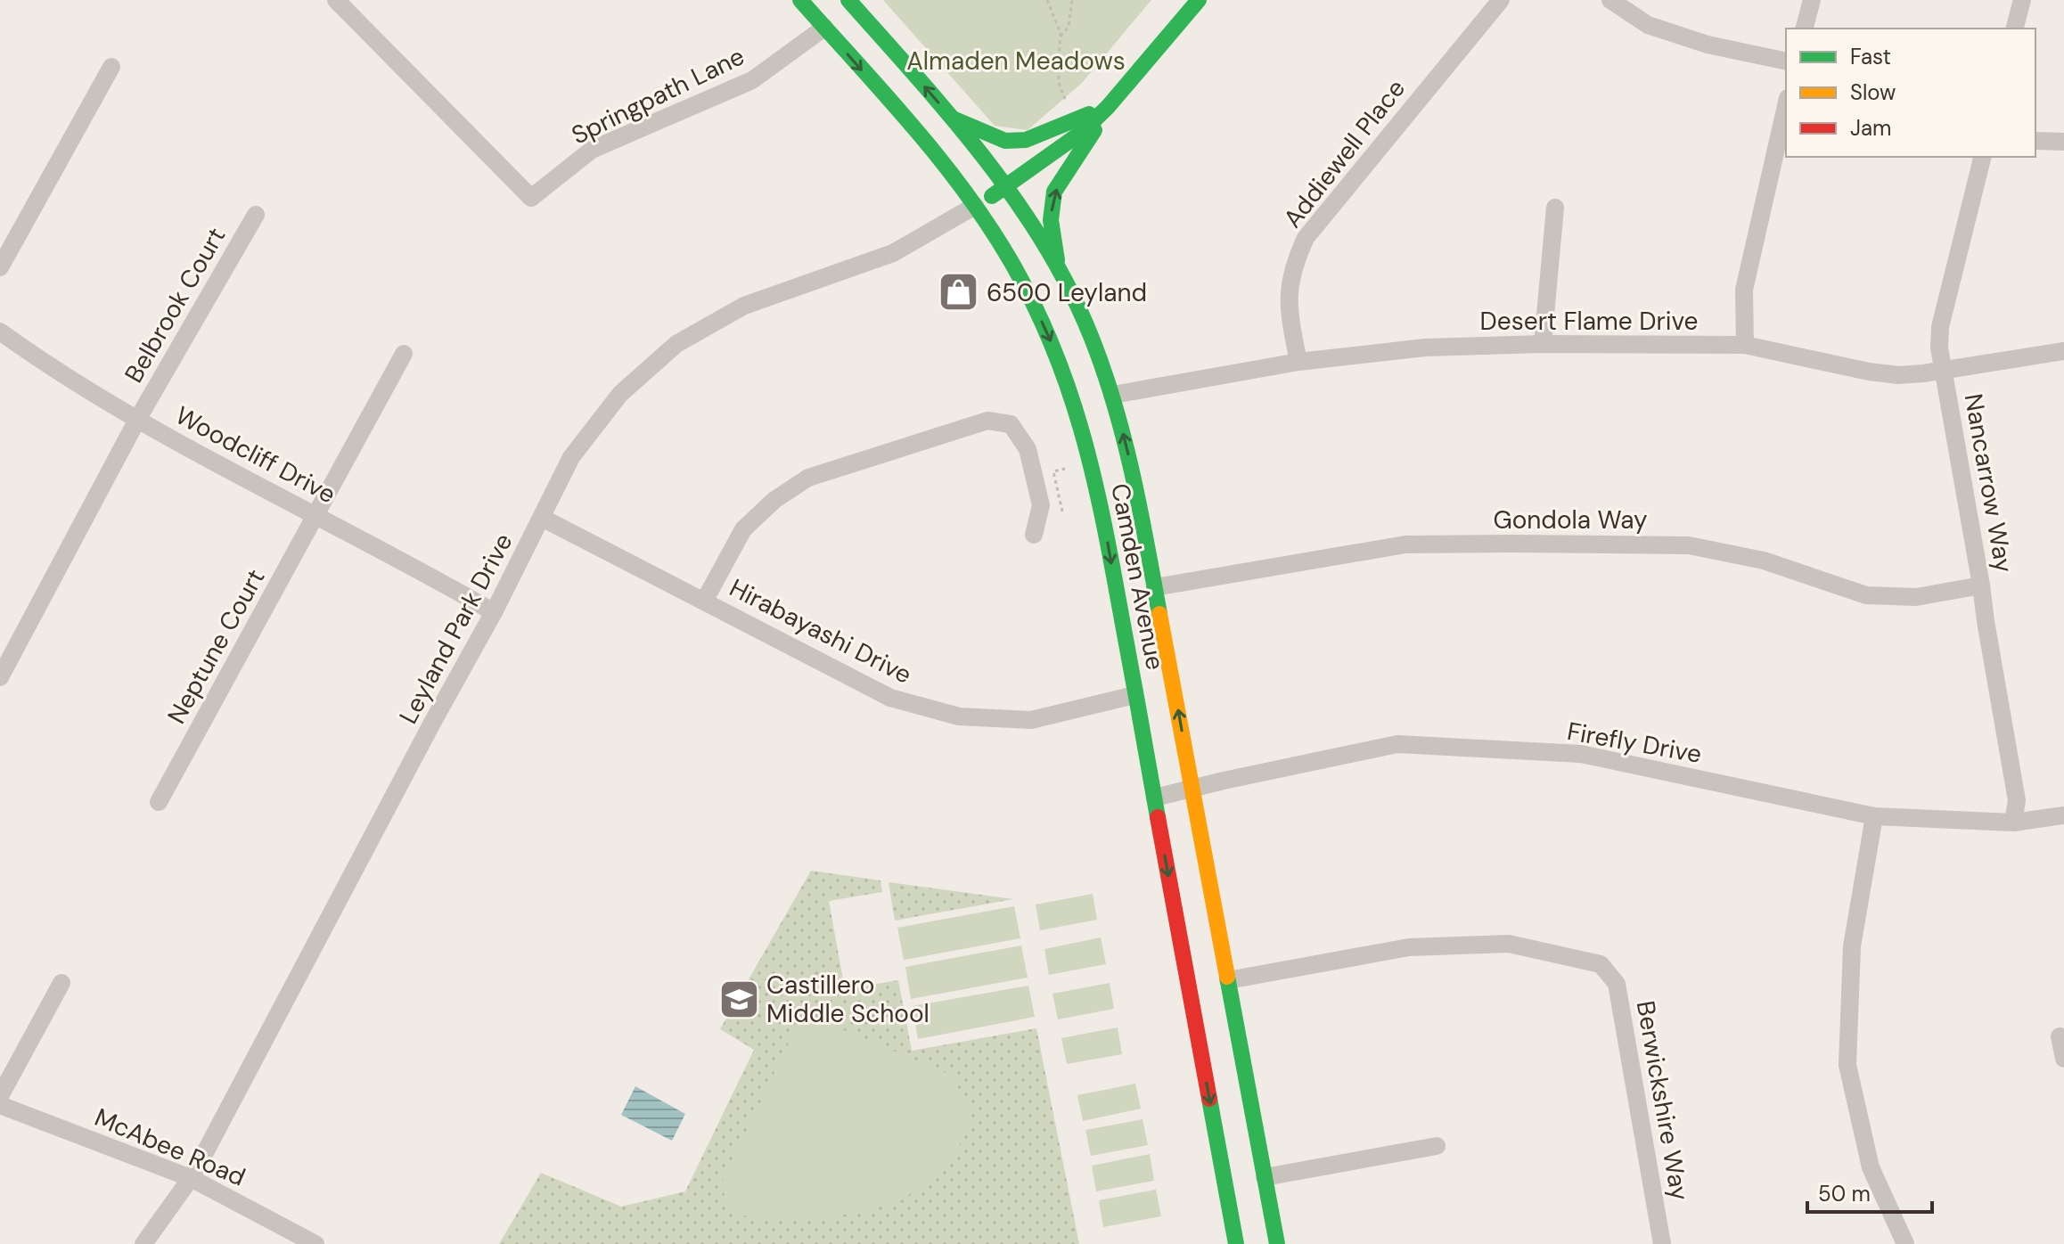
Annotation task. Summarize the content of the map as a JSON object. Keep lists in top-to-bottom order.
{
  "streets": {
    "main road": ["Camden Avenue"],
    "street": [
      "Springpath Lane",
      "Addiewell Place",
      "Belbrook Court",
      "Desert Flame Drive",
      "Woodcliff Drive",
      "Nancarrow Way",
      "Gondola Way",
      "Leyland Park Drive",
      "Hirabayashi Drive",
      "Neptune Court",
      "Firefly Drive",
      "Berwickshire Way",
      "McAbee Road"
    ]
  },
  "crossings": [
    ["Springpath Lane", "Camden Avenue"],
    ["Addiewell Place", "Desert Flame Drive"],
    ["Belbrook Court", "Woodcliff Drive"],
    ["Desert Flame Drive", "Nancarrow Way"],
    ["Desert Flame Drive", "Camden Avenue"],
    ["Woodcliff Drive", "Leyland Park Drive"],
    ["Woodcliff Drive", "Neptune Court"],
    ["Nancarrow Way", "Gondola Way"],
    ["Nancarrow Way", "Firefly Drive"],
    ["Gondola Way", "Camden Avenue"],
    ["Camden Avenue", "Leyland Park Drive"],
    ["Camden Avenue", "Hirabayashi Drive"],
    ["Camden Avenue", "Firefly Drive"],
    ["Camden Avenue", "Berwickshire Way"],
    ["Leyland Park Drive", "Hirabayashi Drive"],
    ["Leyland Park Drive", "McAbee Road"]
  ],
  "parks": ["Almaden Meadows"],
  "places": {
    "shop": ["6500 Leyland"],
    "school or university": ["Castillero Middle School"]
  },
  "legend": ["Fast", "Slow", "Jam"],
  "scale_bar": "50 m"
}
